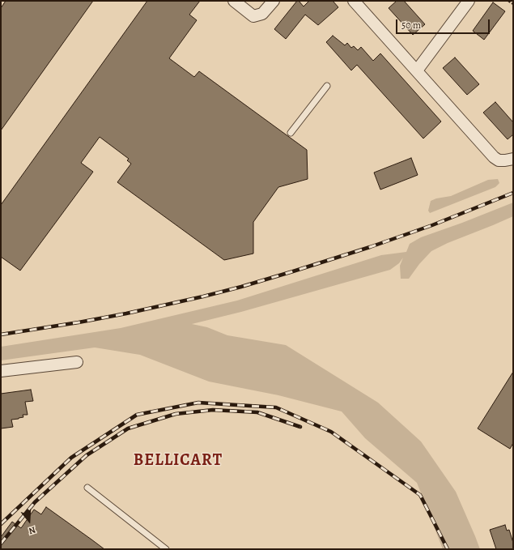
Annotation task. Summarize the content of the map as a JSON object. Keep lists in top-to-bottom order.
{
  "districts": ["BELLICART"],
  "scale_bar": "50 m",
  "north": "bottom"
}
